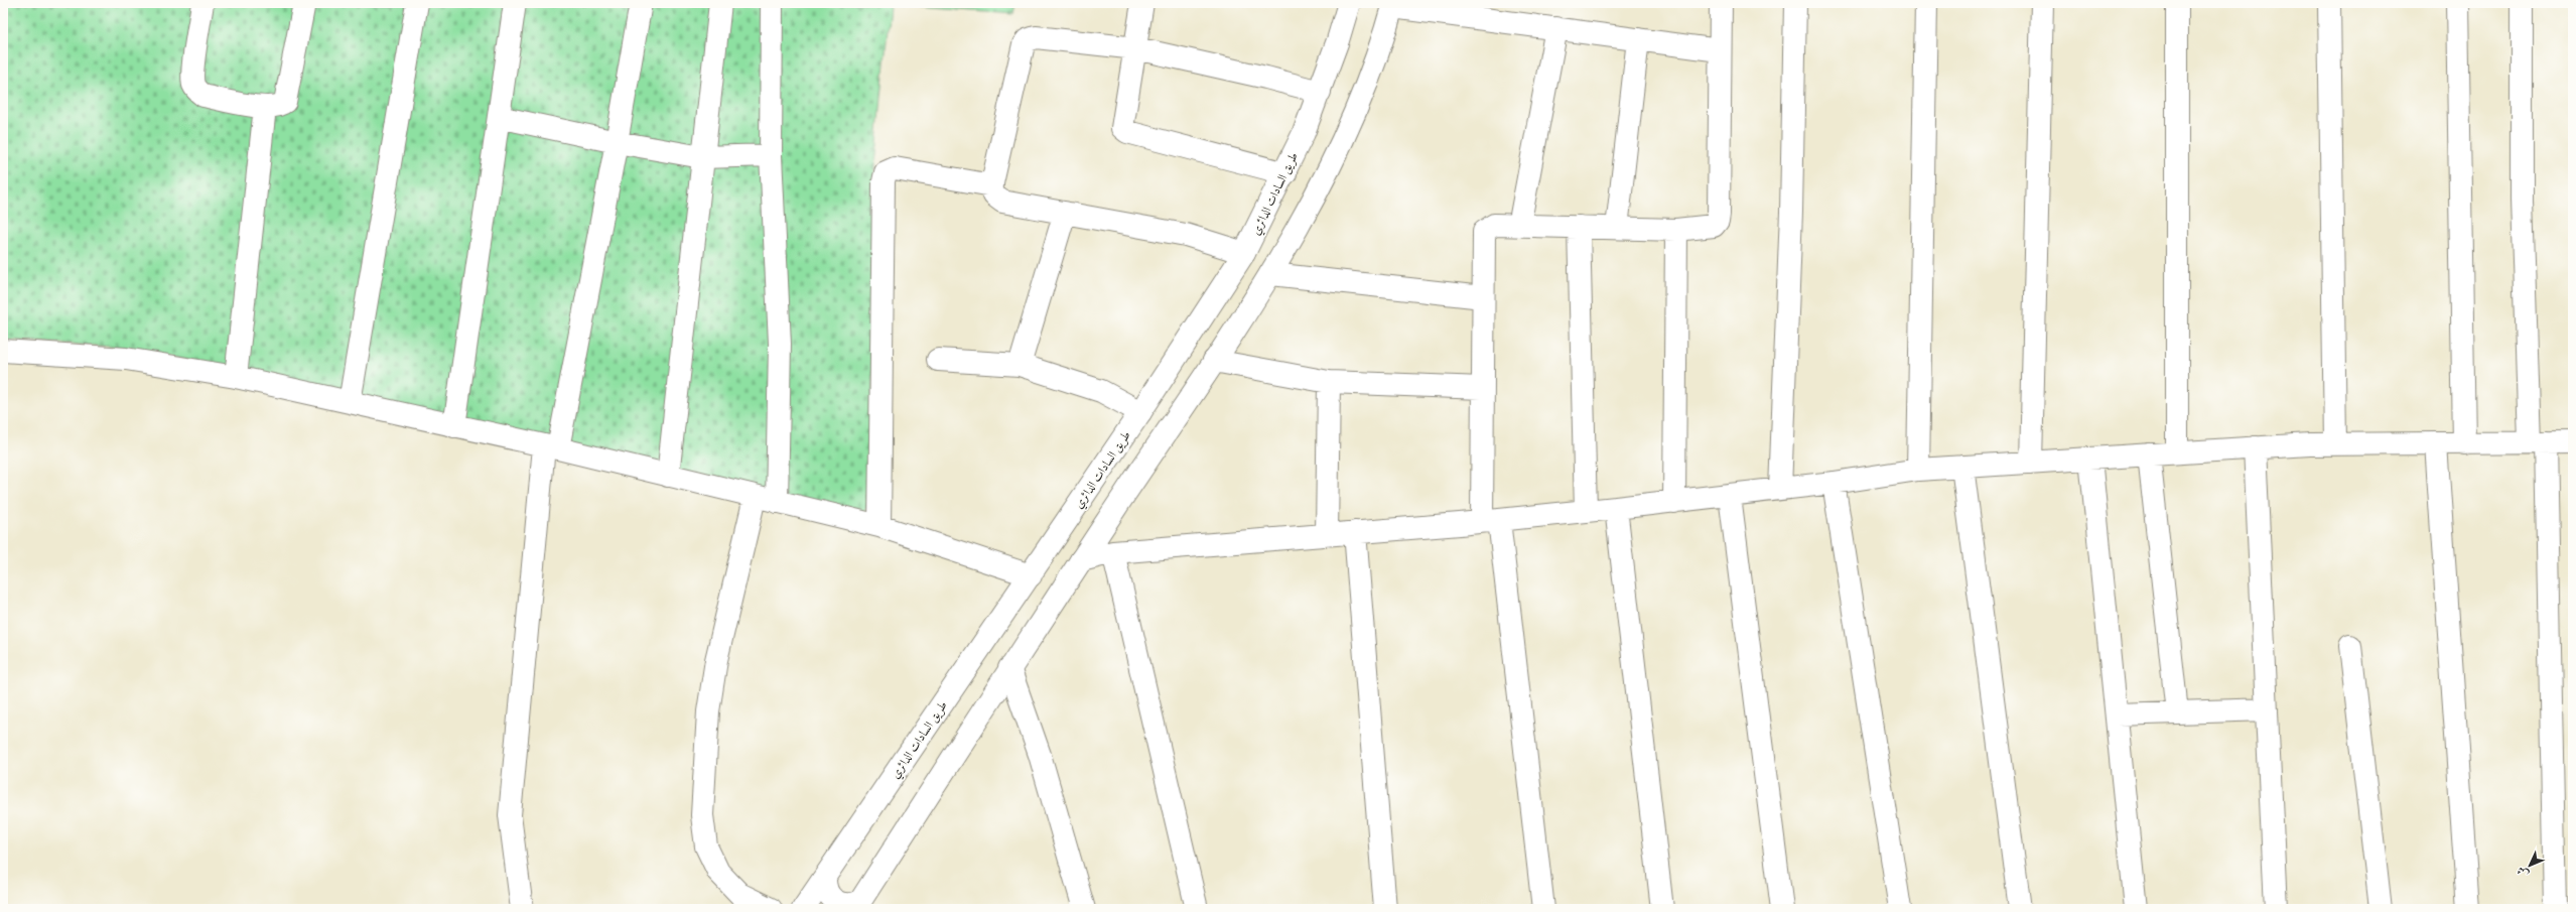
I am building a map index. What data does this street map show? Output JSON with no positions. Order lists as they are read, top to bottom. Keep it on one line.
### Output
{"streets":{"main road":["طريق السادات الدائري"]},"north":"bottom left"}
